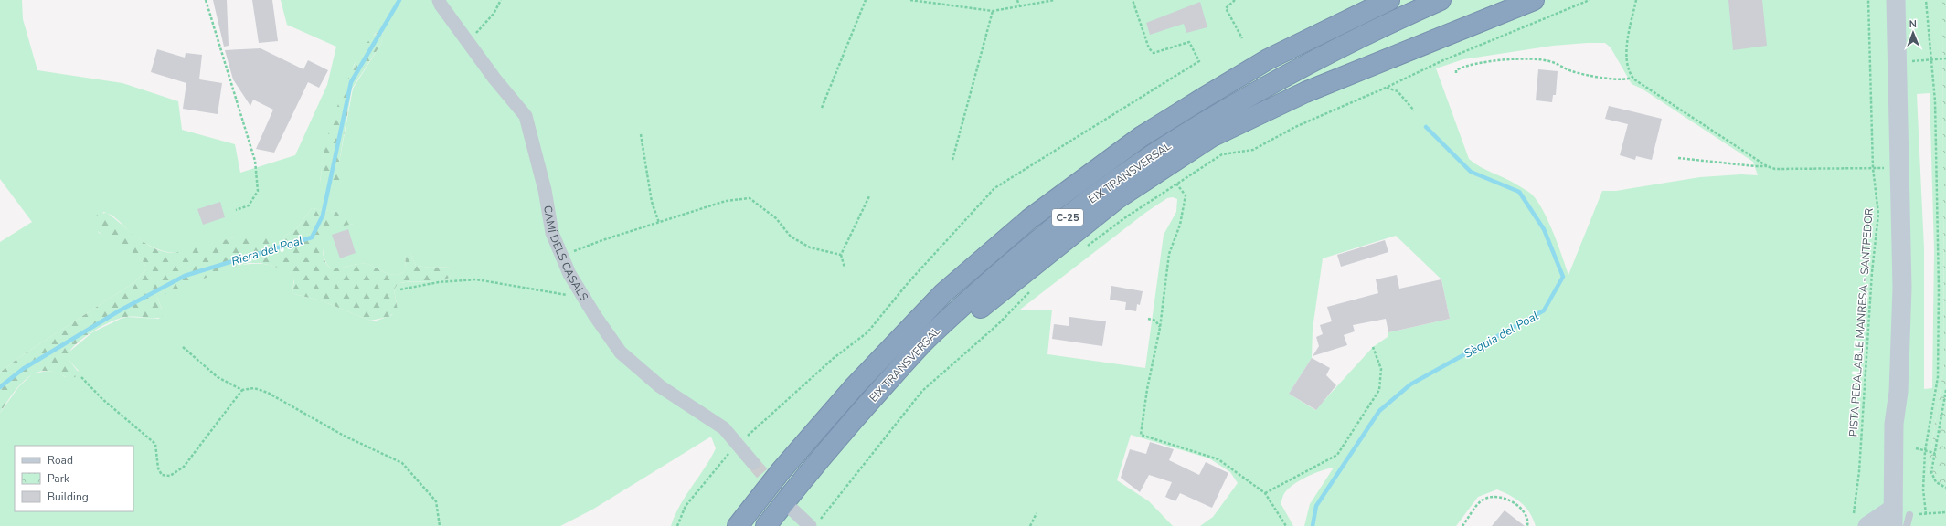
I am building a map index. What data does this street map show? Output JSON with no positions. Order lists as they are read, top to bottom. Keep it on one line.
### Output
{"streets":{"highway":["EIX TRANSVERSAL","C-25"],"street":["CAMÍ DELS CASALS"],"path":["PISTA PEDALABLE MANRESA - SANTPEDOR"]},"water":["Riera del Poal","Sèquia del Poal"],"legend":["Road","Park","Building"],"north":"top"}
